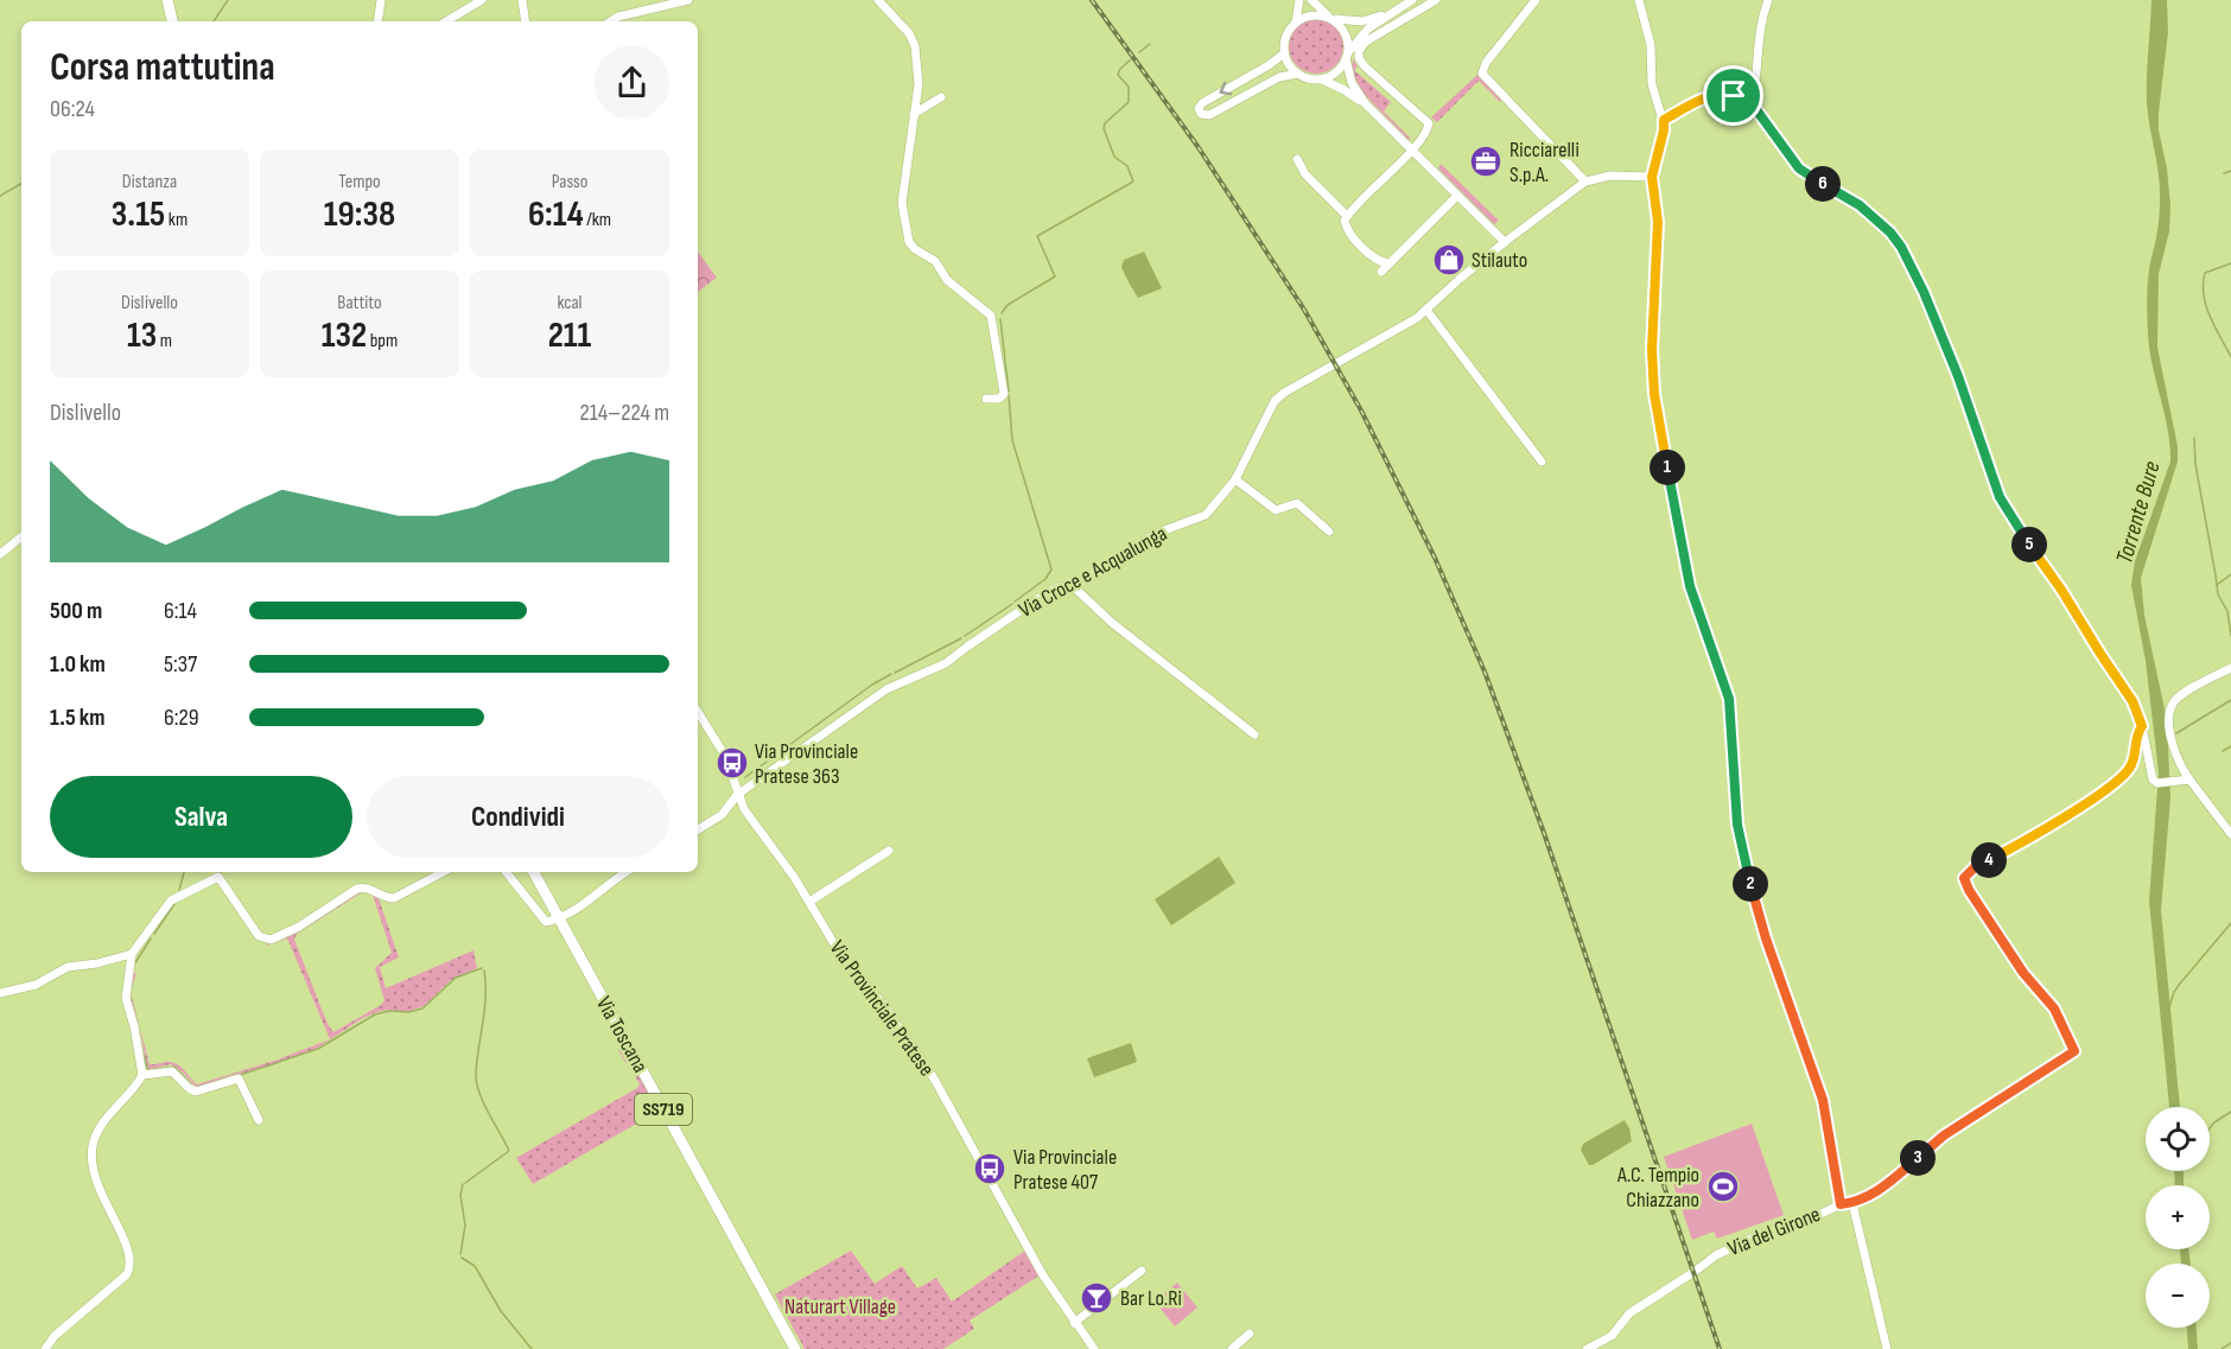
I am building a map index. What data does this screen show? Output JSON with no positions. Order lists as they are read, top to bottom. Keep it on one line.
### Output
{"streets":{"main road":["Via Toscana","SS719"],"street":["Via Croce e Acqualunga","Via Provinciale Pratese","Via del Girone"]},"crossings":[["Via Croce e Acqualunga","Via Provinciale Pratese"]],"water":["Torrente Bure"],"parks":["Naturart Village"],"places":{"office":["Ricciarelli S.p.A."],"shop":["Stilauto"],"bus stop":["Via Provinciale Pratese 363","Via Provinciale Pratese 407"],"sports":["A.C. Tempio Chiazzano"],"bar":["Bar Lo.Ri"]},"page":{"heading":["Corsa mattutina","06:24"],"stats":[["Distanza","3.15 km"],["Tempo","19:38"],["Passo","6:14 /km"],["Dislivello","13 m"],["Battito","132 bpm"],["kcal","211"]],"pins":["6","1","5","4","2","3"],"chart":["Dislivello","214–224 m"],"list":[{"name":"500 m","note":"6:14"},{"name":"1.0 km","note":"5:37"},{"name":"1.5 km","note":"6:29"}],"buttons":["Salva","Condividi"],"map_buttons":["+","−"]}}
